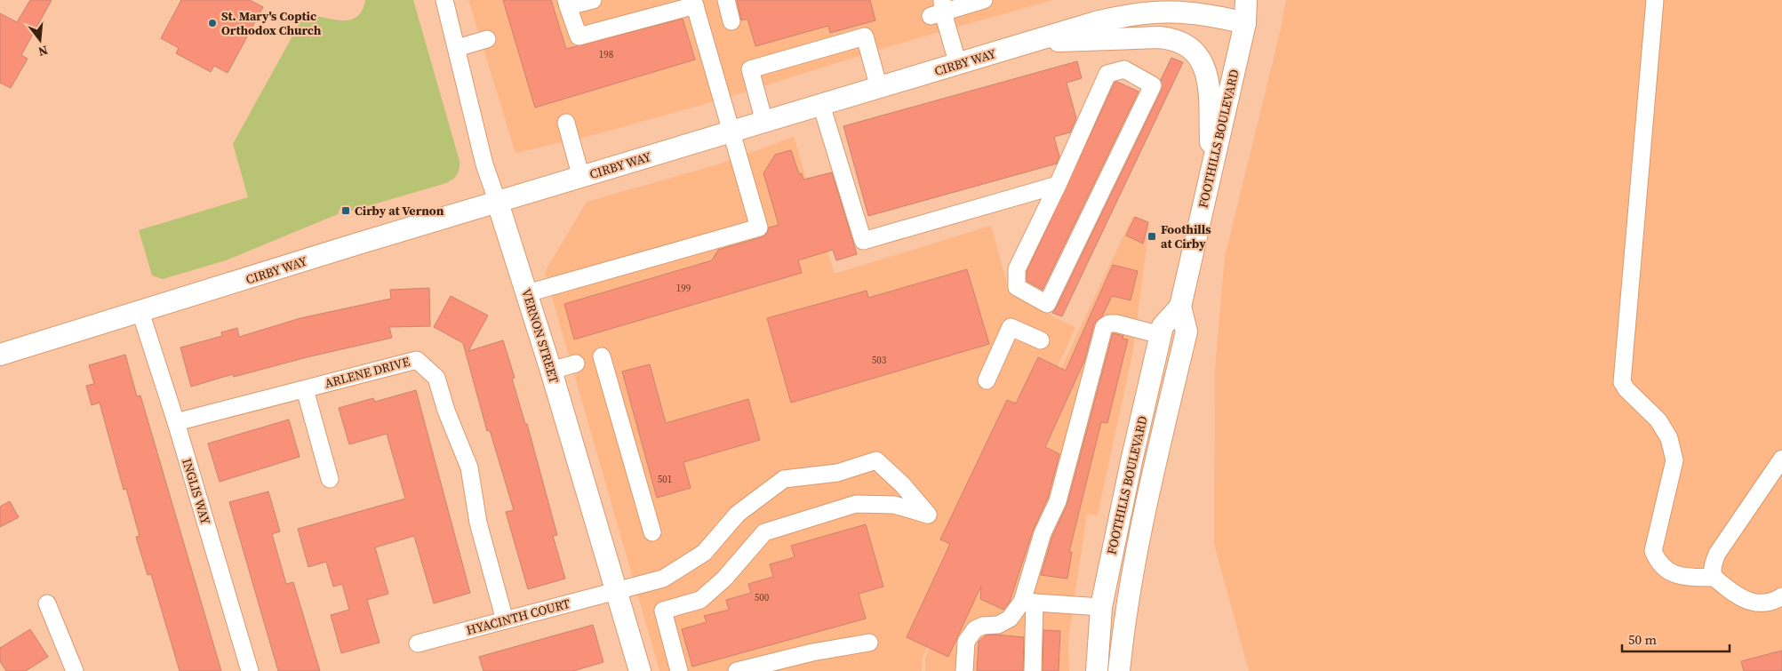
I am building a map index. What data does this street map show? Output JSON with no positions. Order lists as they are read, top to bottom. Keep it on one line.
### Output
{"streets":{"main road":["CIRBY WAY","FOOTHILLS BOULEVARD","VERNON STREET"],"street":["ARLENE DRIVE","INGLIS WAY","HYACINTH COURT"]},"crossings":[["CIRBY WAY","FOOTHILLS BOULEVARD"],["CIRBY WAY","VERNON STREET"],["CIRBY WAY","INGLIS WAY"],["VERNON STREET","HYACINTH COURT"],["ARLENE DRIVE","INGLIS WAY"],["ARLENE DRIVE","HYACINTH COURT"]],"places":{"other":["St. Mary's Coptic Orthodox Church"],"transit":["Cirby at Vernon","Foothills at Cirby"]},"house_numbers":["198","199","503","501","500"],"scale_bar":"50 m","north":"bottom"}
